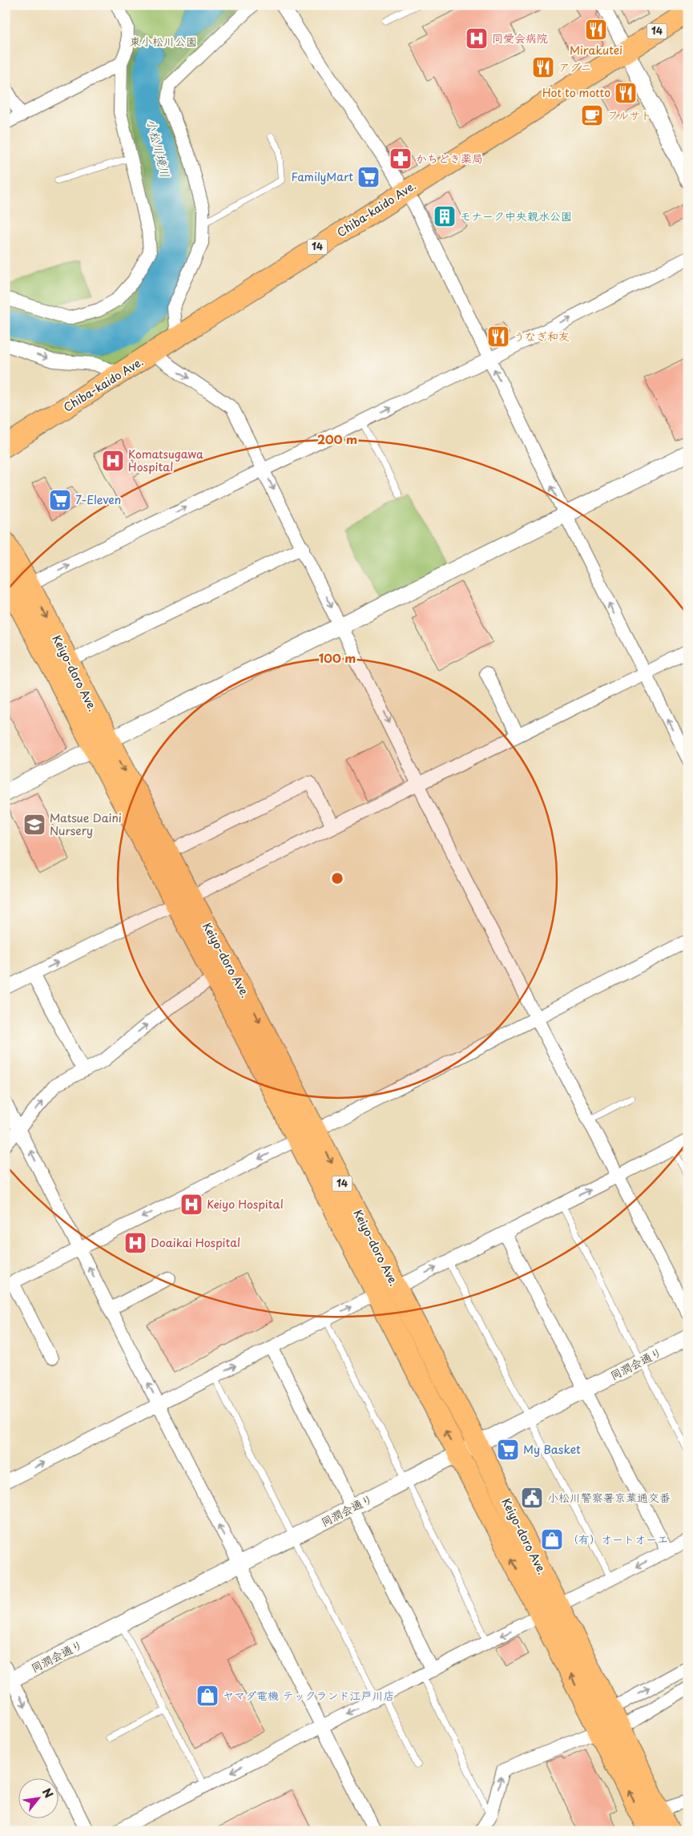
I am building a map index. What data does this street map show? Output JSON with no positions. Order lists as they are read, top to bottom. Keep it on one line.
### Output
{"streets":{"highway":["14","Chiba-kaido Ave.","Keiyo-doro Ave."],"street":["同潤会通り"]},"crossings":[["Keiyo-doro Ave.","同潤会通り"]],"water":["小松川境川"],"parks":["東小松川公園"],"places":{"restaurant":["Mirakutei","アグニ","Hot to motto","うなぎ和友"],"hospital":["同愛会病院","Komatsugawa Hospital","Keiyo Hospital","Doaikai Hospital"],"cafe":["フルサト"],"pharmacy":["かちどき薬局"],"supermarket":["FamilyMart","7-Eleven","My Basket"],"building":["モナーク中央親水公園"],"school or university":["Matsue Daini Nursery"],"public building":["小松川警察署京葉通交番"],"shop":["（有）オートオーエ","ヤマダ電機 テックランド江戸川店"]},"north":"top right","rings":["200 m","100 m"]}
